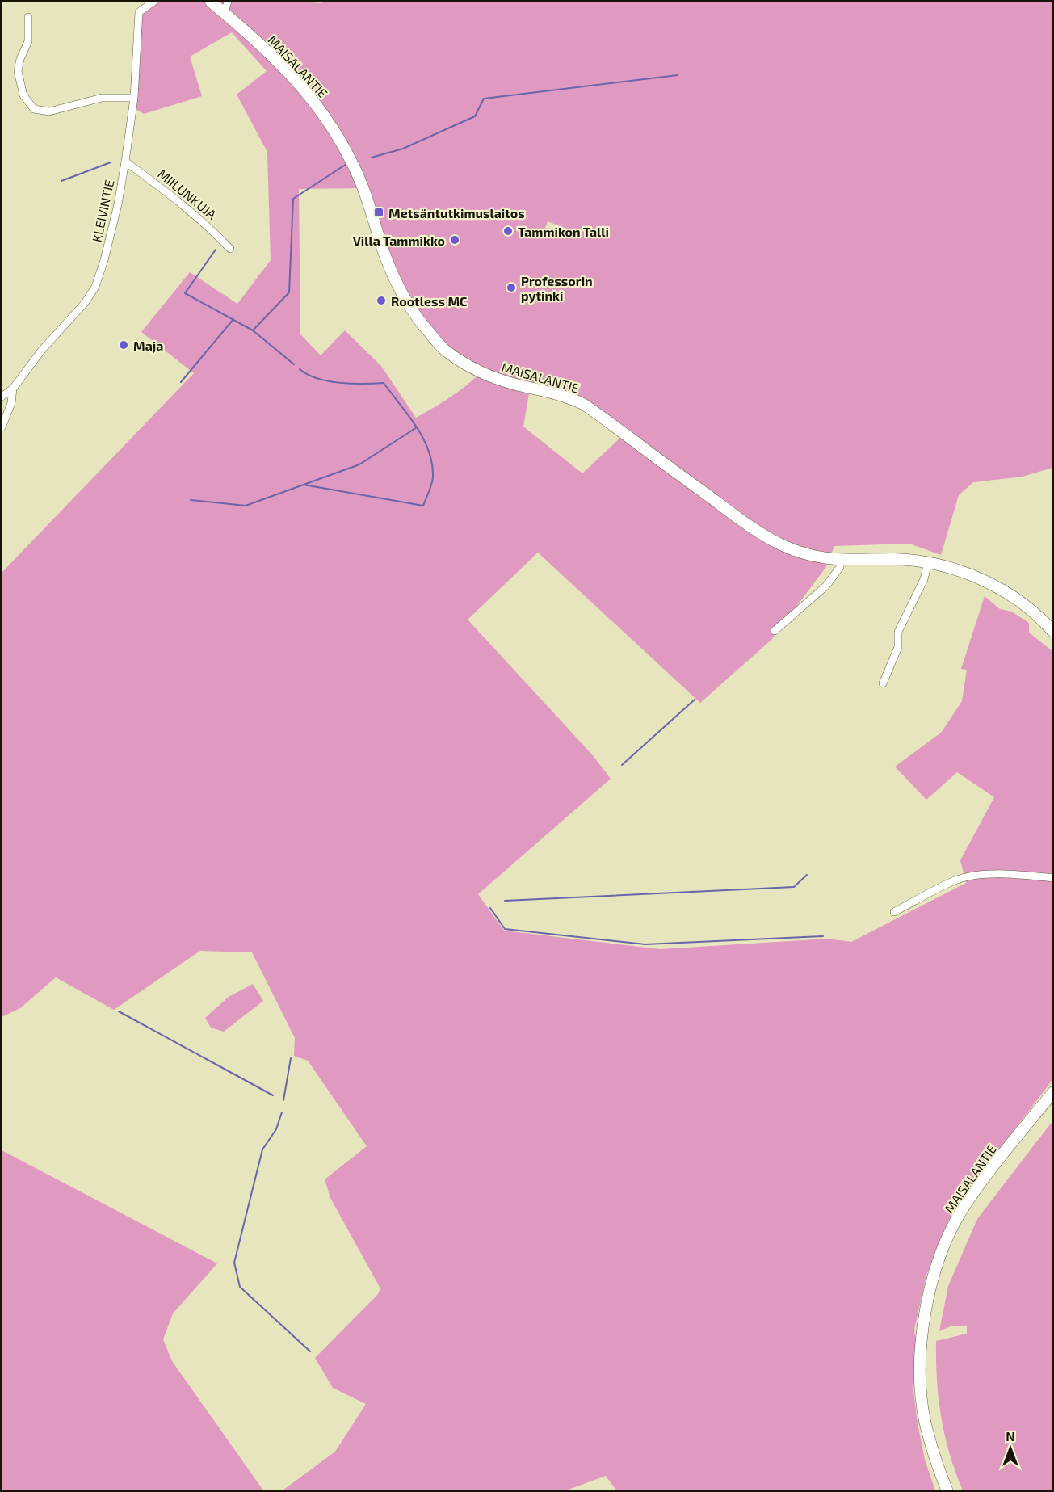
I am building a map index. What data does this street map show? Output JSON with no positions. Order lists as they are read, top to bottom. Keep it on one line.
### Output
{"streets":{"main road":["MAISALANTIE"],"street":["MIILUNKUJA","KLEIVINTIE"]},"crossings":[["MIILUNKUJA","KLEIVINTIE"]],"places":{"transit":["Metsäntutkimuslaitos"],"other":["Tammikon Talli","Villa Tammikko","Professorin pytinki","Rootless MC","Maja"]},"north":"top"}
